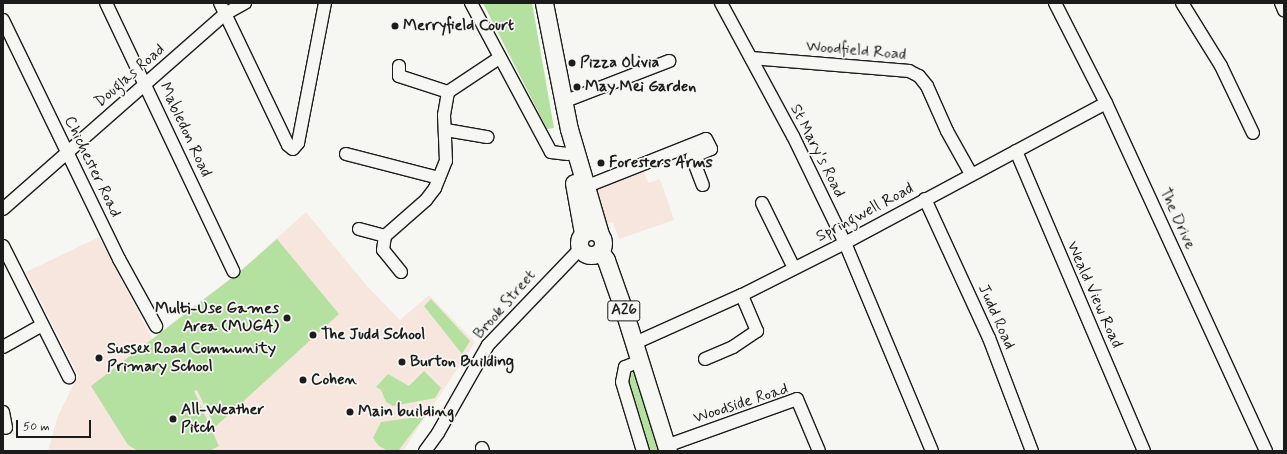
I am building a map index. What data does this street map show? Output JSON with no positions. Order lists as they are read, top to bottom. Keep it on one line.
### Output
{"streets":{"highway":["A26"],"street":["Woodfield Road","Douglas Road","Mabledon Road","St Mary's Road","Chichester Road","Springwell Road","The Drive","Weald View Road","Brook Street","Judd Road","Woodside Road"]},"crossings":[["Woodfield Road","St Mary's Road"],["Woodfield Road","Springwell Road"],["Douglas Road","Mabledon Road"],["Douglas Road","Chichester Road"],["St Mary's Road","Springwell Road"],["Springwell Road","The Drive"],["Springwell Road","Weald View Road"],["Springwell Road","A26"],["Springwell Road","Judd Road"],["Brook Street","A26"],["A26","Woodside Road"]],"places":["Merryfield Court","Pizza Olivia","May Mei Garden","Foresters Arms","Multi-Use Games Area (MUGA)","The Judd School","Sussex Road Community Primary School","Burton Building","Cohen","Main building","All-Weather Pitch"],"scale_bar":"50 m"}
